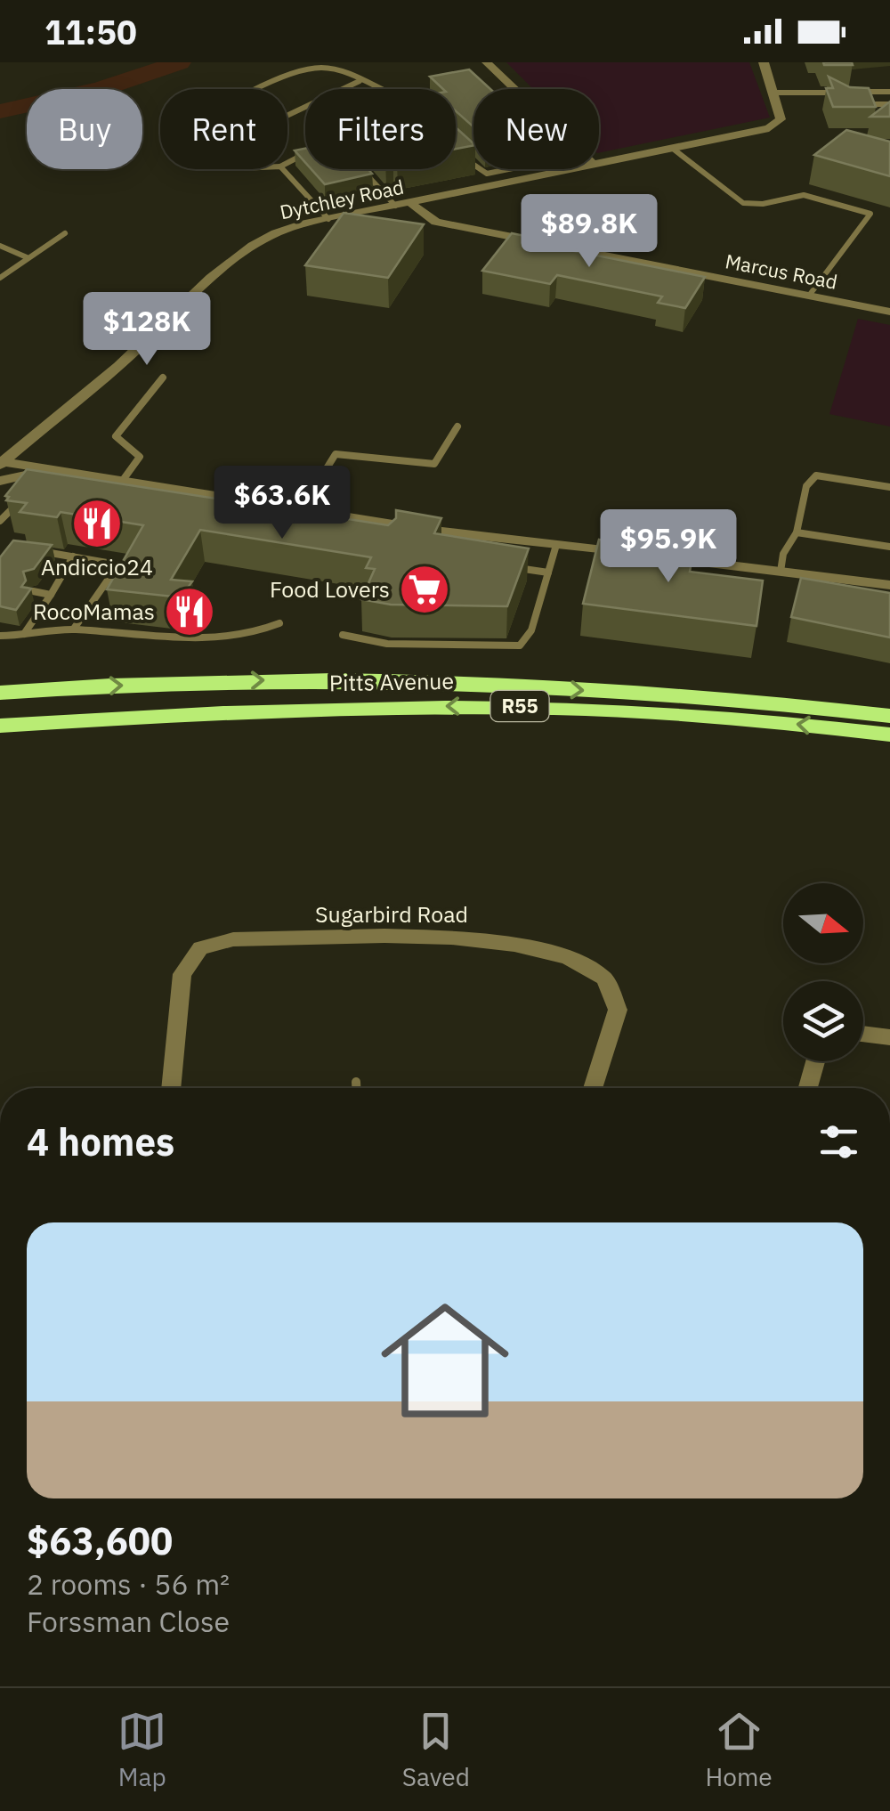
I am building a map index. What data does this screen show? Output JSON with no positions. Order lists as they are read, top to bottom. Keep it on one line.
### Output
{"streets":{"main road":["Pitts Avenue","R55"],"street":["Dytchley Road","Marcus Road","Sugarbird Road"]},"crossings":[["Dytchley Road","Marcus Road"]],"places":{"restaurant":["Andiccio24","RocoMamas"],"supermarket":["Food Lovers"]},"north":"right","page":{"status":"11:50","chip":["Buy","Rent","Filters","New"],"price":["$89.8K","$128K","$63.6K","$95.9K"],"heading":"4 homes","list":[{"name":"$63,600","note":"2 rooms · 56 m² · Forssman Close"}],"tabs":["Map","Saved","Home"]}}
